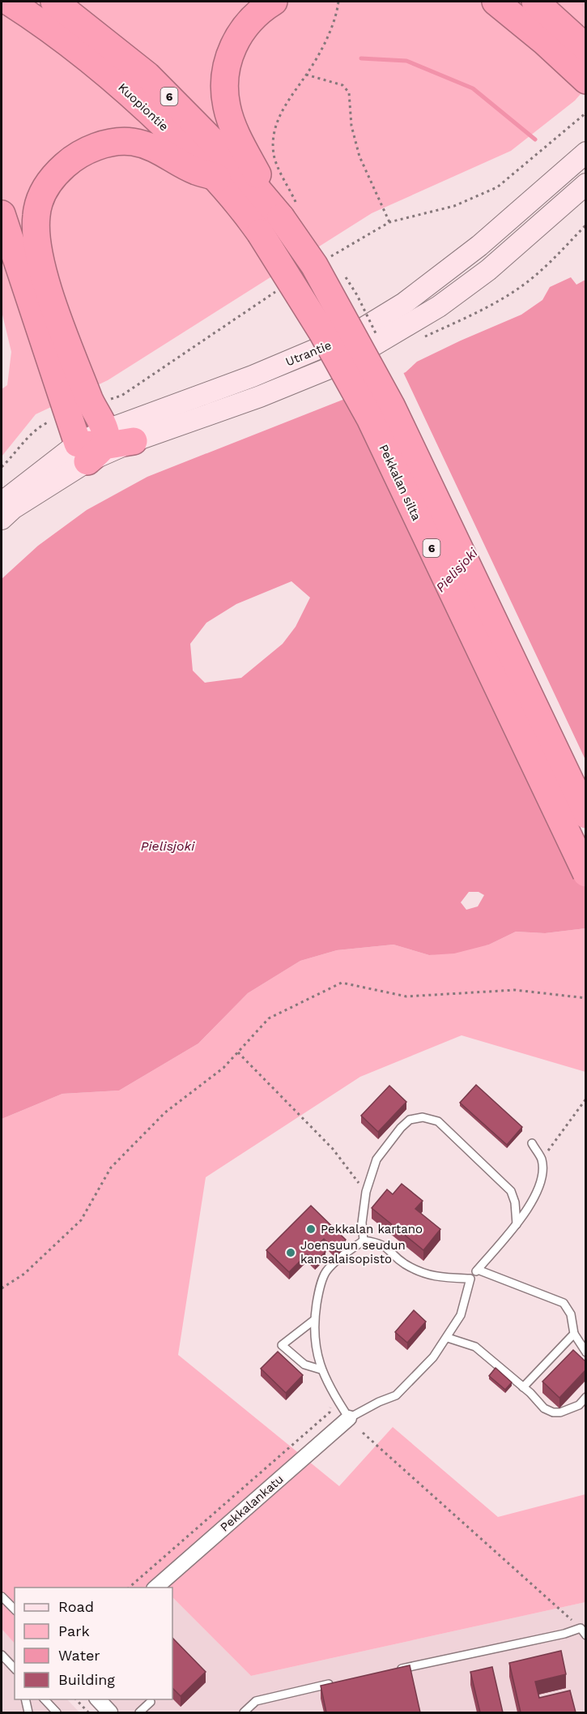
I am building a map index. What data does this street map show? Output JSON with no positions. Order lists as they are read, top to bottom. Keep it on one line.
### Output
{"streets":{"highway":["6","Kuopiontie","Pekkalan silta"],"main road":["Utrantie"],"street":["Pekkalankatu"]},"crossings":[["Kuopiontie","Pekkalan silta"]],"water":["Pielisjoki"],"places":["Pekkalan kartano","Joensuun seudun kansalaisopisto"],"legend":["Road","Park","Water","Building"]}
